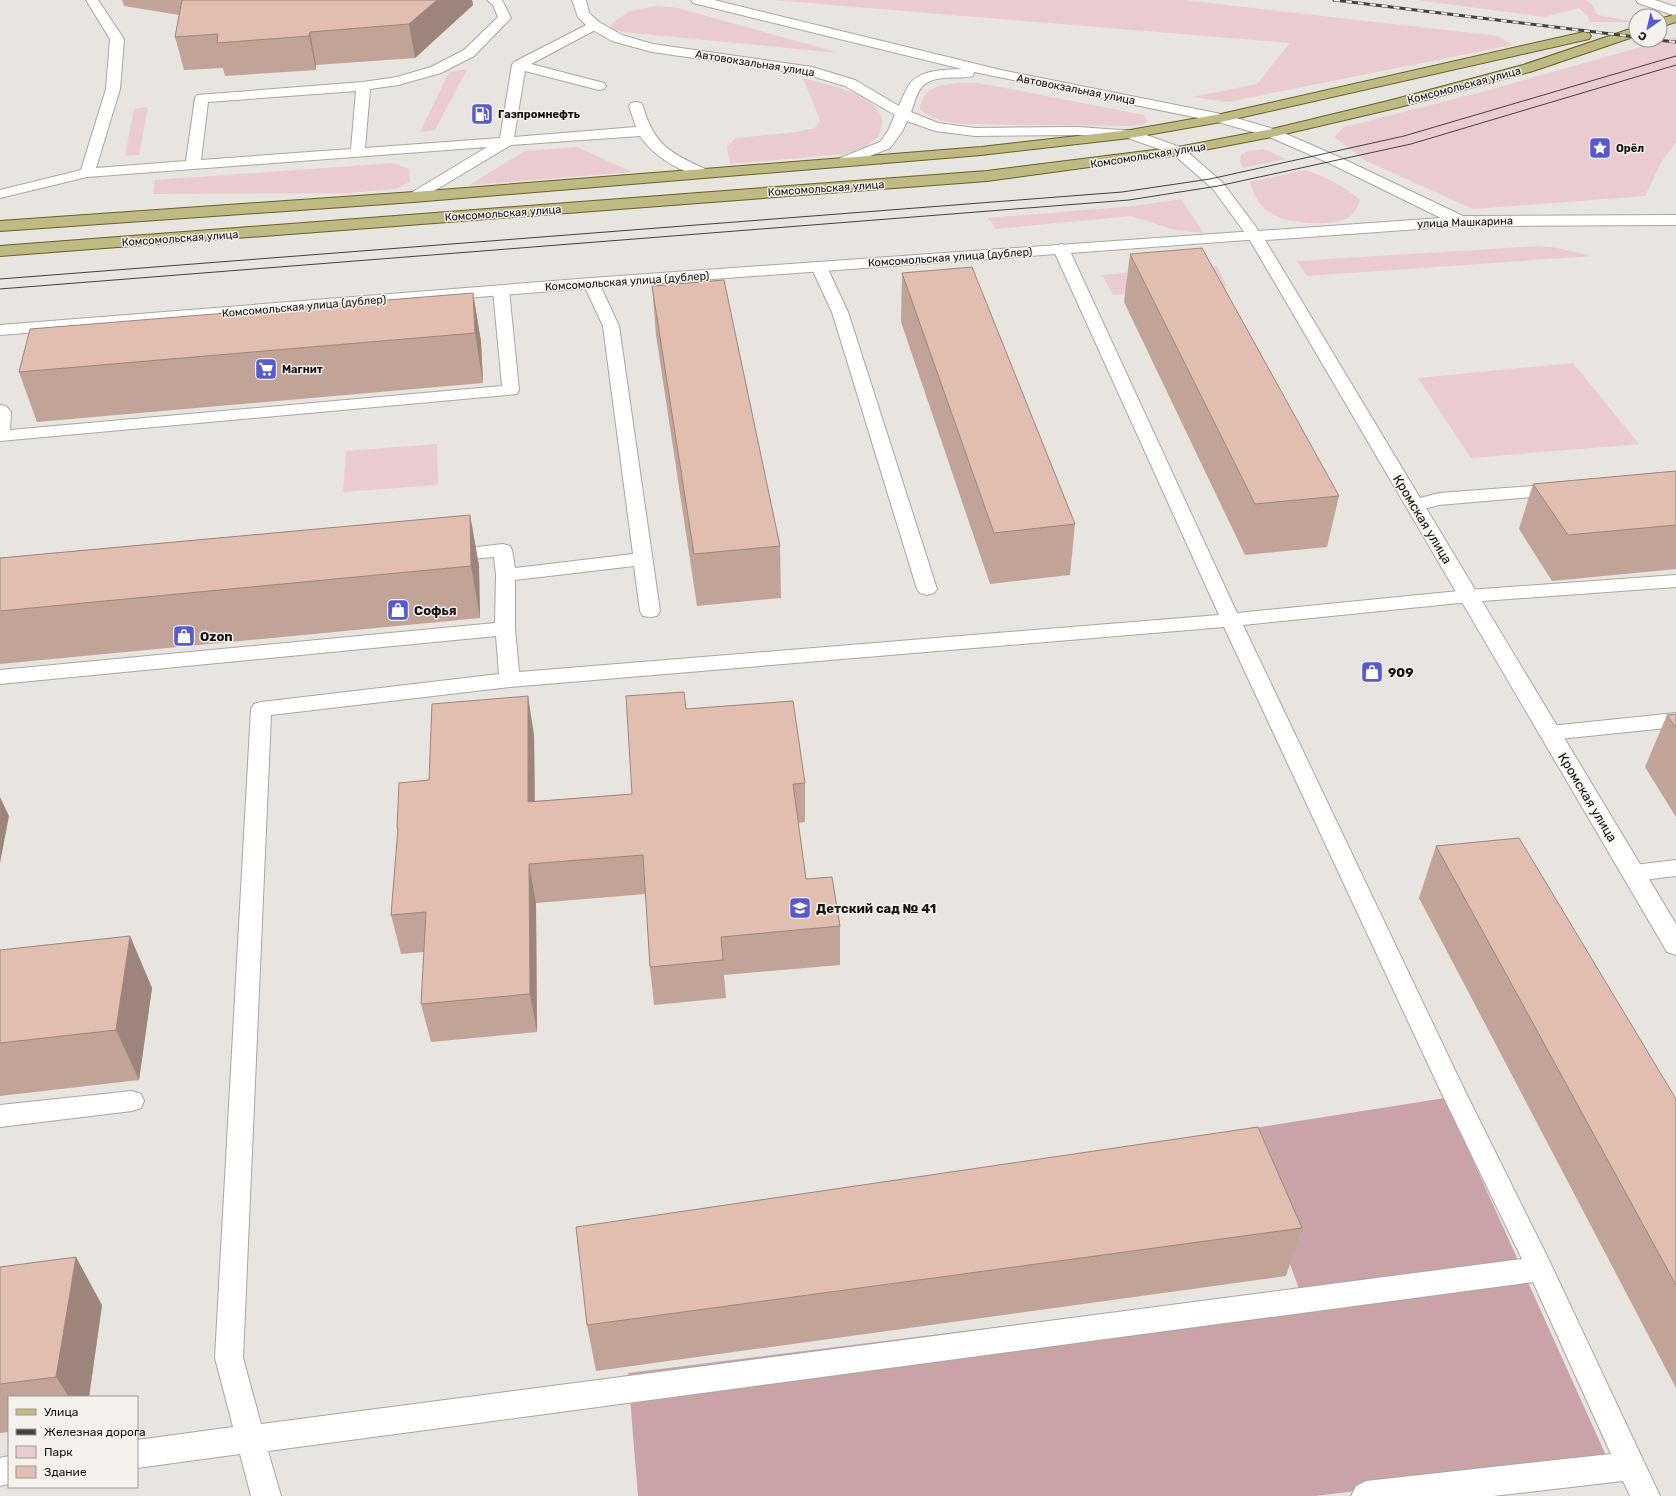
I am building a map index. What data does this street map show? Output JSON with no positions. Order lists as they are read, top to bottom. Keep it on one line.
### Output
{"streets":{"main road":["Комсомольская улица"],"street":["Автовокзальная улица","улица Машкарина","Комсомольская улица (дублер)","Кромская улица"]},"crossings":[["Автовокзальная улица","Комсомольская улица"],["Автовокзальная улица","улица Машкарина"],["Автовокзальная улица","Кромская улица"],["Комсомольская улица","Кромская улица"],["улица Машкарина","Комсомольская улица (дублер)"],["улица Машкарина","Кромская улица"],["Комсомольская улица (дублер)","Кромская улица"]],"places":{"fuel station":["Газпромнефть"],"place":["Орёл"],"supermarket":["Магнит"],"shop":["Софья","Ozon","909"],"school or university":["Детский сад № 41"]},"legend":["Улица","Железная дорога","Парк","Здание"],"north":"bottom left"}
